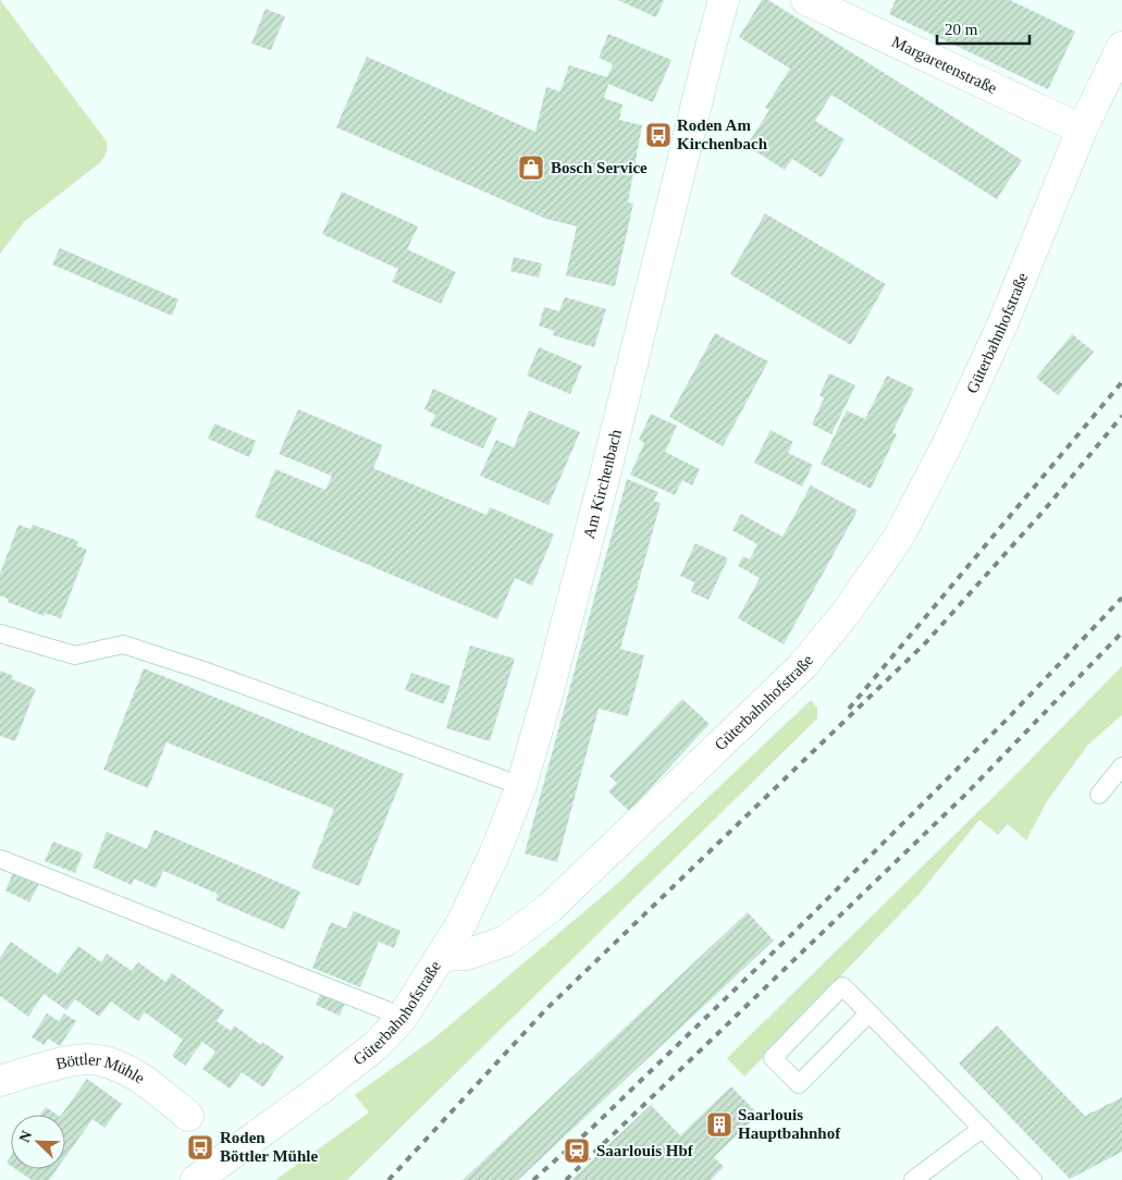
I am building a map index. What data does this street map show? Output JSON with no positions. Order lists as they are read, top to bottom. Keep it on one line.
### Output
{"streets":{"street":["Margaretenstraße","Güterbahnhofstraße","Am Kirchenbach","Böttler Mühle"]},"crossings":[["Margaretenstraße","Güterbahnhofstraße"],["Güterbahnhofstraße","Am Kirchenbach"]],"places":{"bus stop":["Roden Am Kirchenbach","Roden Böttler Mühle"],"shop":["Bosch Service"],"building":["Saarlouis Hauptbahnhof"],"station":["Saarlouis Hbf"]},"scale_bar":"20 m","north":"top left"}
